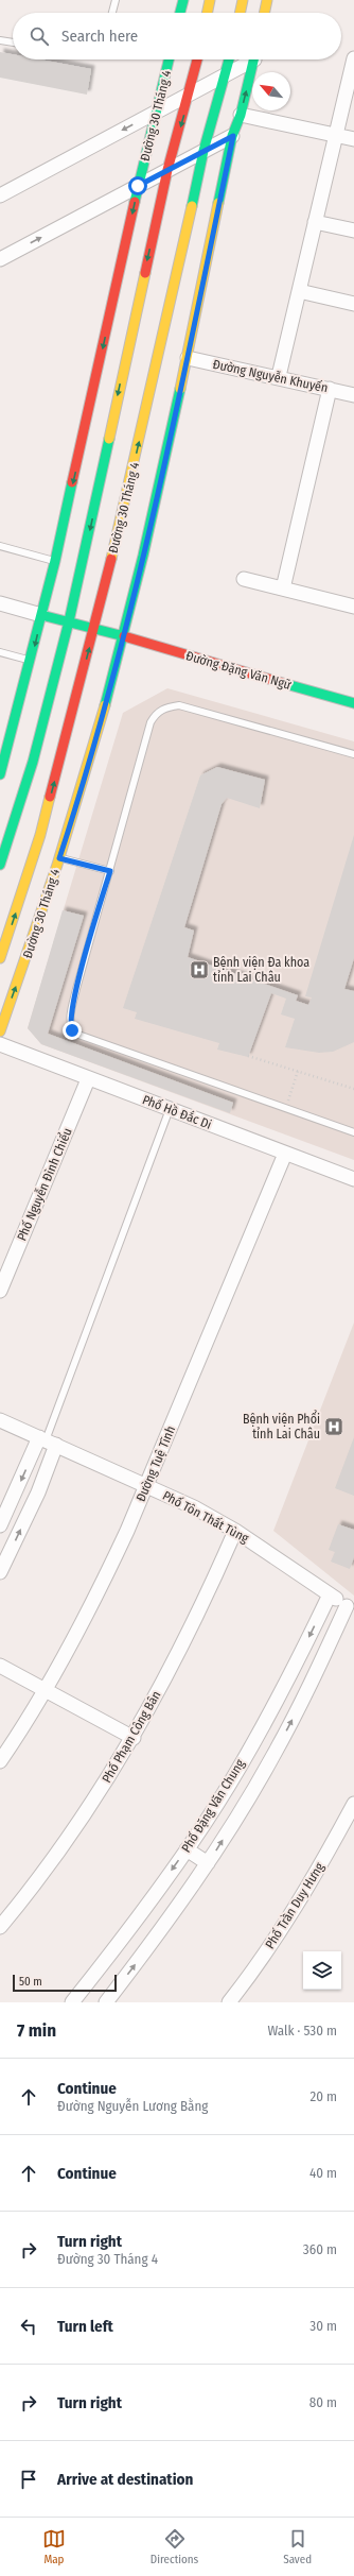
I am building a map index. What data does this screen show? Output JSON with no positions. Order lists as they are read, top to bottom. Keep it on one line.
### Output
{"streets":{"main road":["Đường 30 Tháng 4","Đường Đặng Văn Ngữ"],"street":["Đường Nguyễn Khuyến","Phố Hồ Đắc Di","Phố Nguyễn Đình Chiểu","Đường Tuệ Tĩnh","Phố Tôn Thất Tùng","Phố Phạm Công Bân","Phố Đặng Văn Chung","Phố Trần Duy Hưng"]},"crossings":[["Đường 30 Tháng 4","Đường Nguyễn Khuyến"],["Đường 30 Tháng 4","Đường Đặng Văn Ngữ"],["Phố Hồ Đắc Di","Phố Nguyễn Đình Chiểu"],["Phố Hồ Đắc Di","Đường Tuệ Tĩnh"],["Đường Tuệ Tĩnh","Phố Tôn Thất Tùng"],["Phố Tôn Thất Tùng","Phố Phạm Công Bân"],["Phố Tôn Thất Tùng","Phố Đặng Văn Chung"]],"places":{"hospital":["Bệnh viện Đa khoa tỉnh Lai Châu","Bệnh viện Phổi tỉnh Lai Châu"]},"scale_bar":"50 m","north":"top left","page":{"search":"Search here","scale":"50 m","heading":["7 min","Walk · 530 m"],"list":[["Continue","Đường Nguyễn Lương Bằng","20 m"],["Continue","40 m"],["Turn right","Đường 30 Tháng 4","360 m"],["Turn left","30 m"],["Turn right","80 m"],"Arrive at destination"],"nav":["Map","Directions","Saved"]}}
